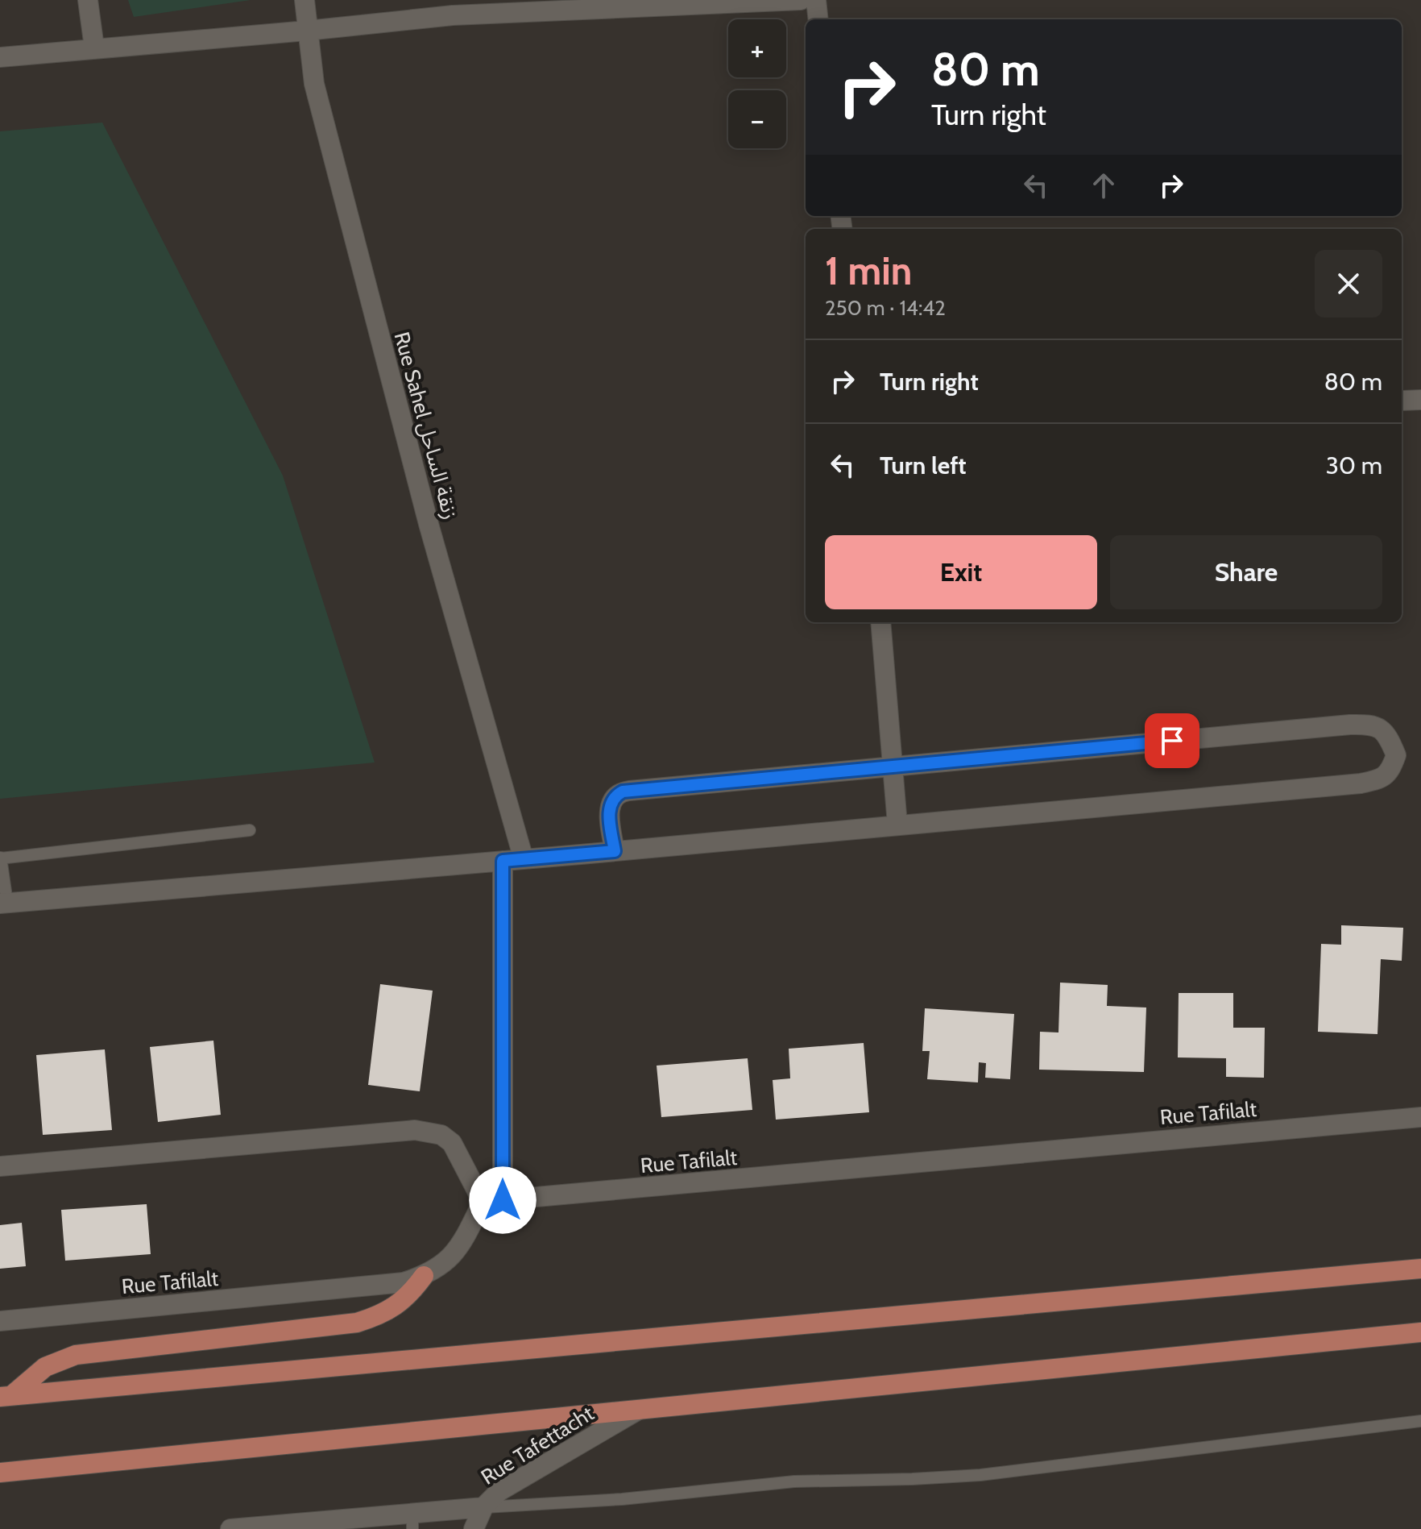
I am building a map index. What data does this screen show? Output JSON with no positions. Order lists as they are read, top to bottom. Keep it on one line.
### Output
{"streets":{"street":["Rue Sahel زنقة الساحل","Rue Tafilalt","Rue Tafettacht"]},"page":{"map_buttons":["+","−"],"turn":["80 m","Turn right"],"heading":["1 min","250 m · 14:42"],"list":[{"name":"Turn right","value":"80 m"},{"name":"Turn left","value":"30 m"}],"buttons":["Exit","Share"]}}
